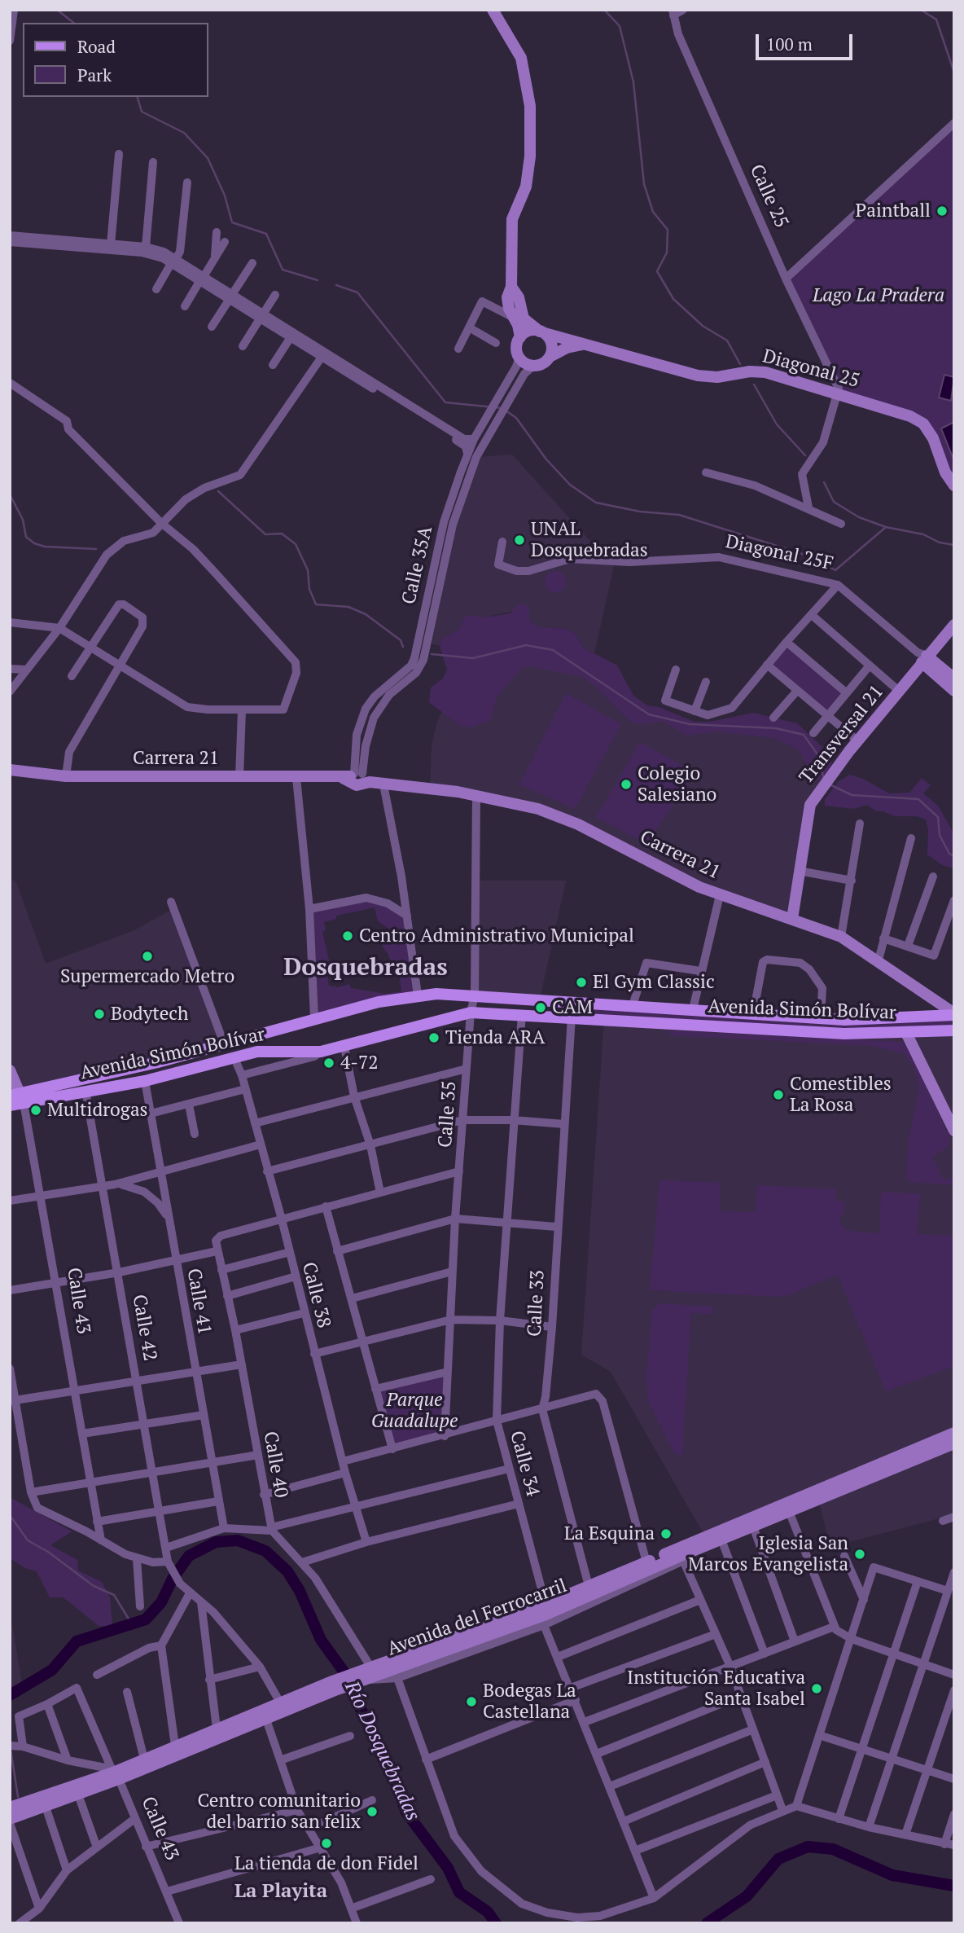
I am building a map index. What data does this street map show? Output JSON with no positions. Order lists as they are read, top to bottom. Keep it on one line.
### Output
{"streets":{"main road":["Avenida Simón Bolívar"],"street":["Calle 25","Diagonal 25","Diagonal 25F","Calle 35A","Transversal 21","Carrera 21","Calle 35","Calle 38","Calle 43","Calle 41","Calle 33","Calle 42","Calle 34","Calle 40","Avenida del Ferrocarril"]},"crossings":[["Calle 25","Diagonal 25"],["Diagonal 25","Calle 35A"],["Diagonal 25F","Transversal 21"],["Calle 35A","Carrera 21"],["Transversal 21","Carrera 21"],["Carrera 21","Avenida Simón Bolívar"],["Carrera 21","Calle 35"],["Avenida Simón Bolívar","Calle 35"],["Avenida Simón Bolívar","Calle 38"],["Avenida Simón Bolívar","Calle 43"],["Avenida Simón Bolívar","Calle 41"],["Avenida Simón Bolívar","Calle 33"],["Avenida Simón Bolívar","Calle 42"],["Avenida Simón Bolívar","Calle 34"],["Calle 38","Calle 40"],["Calle 43","Avenida del Ferrocarril"],["Calle 33","Avenida del Ferrocarril"],["Calle 34","Avenida del Ferrocarril"]],"districts":["Dosquebradas","La Playita"],"water":["Río Dosquebradas"],"parks":["Lago La Pradera","Parque Guadalupe"],"places":["Paintball","UNAL Dosquebradas","Colegio Salesiano","Centro Administrativo Municipal","Supermercado Metro","El Gym Classic","CAM","Bodytech","Tienda ARA","4-72","Comestibles La Rosa","Multidrogas","La Esquina","Iglesia San Marcos Evangelista","Institución Educativa Santa Isabel","Bodegas La Castellana","Centro comunitario del barrio san felix","La tienda de don Fidel"],"legend":["Road","Park"],"scale_bar":"100 m"}
